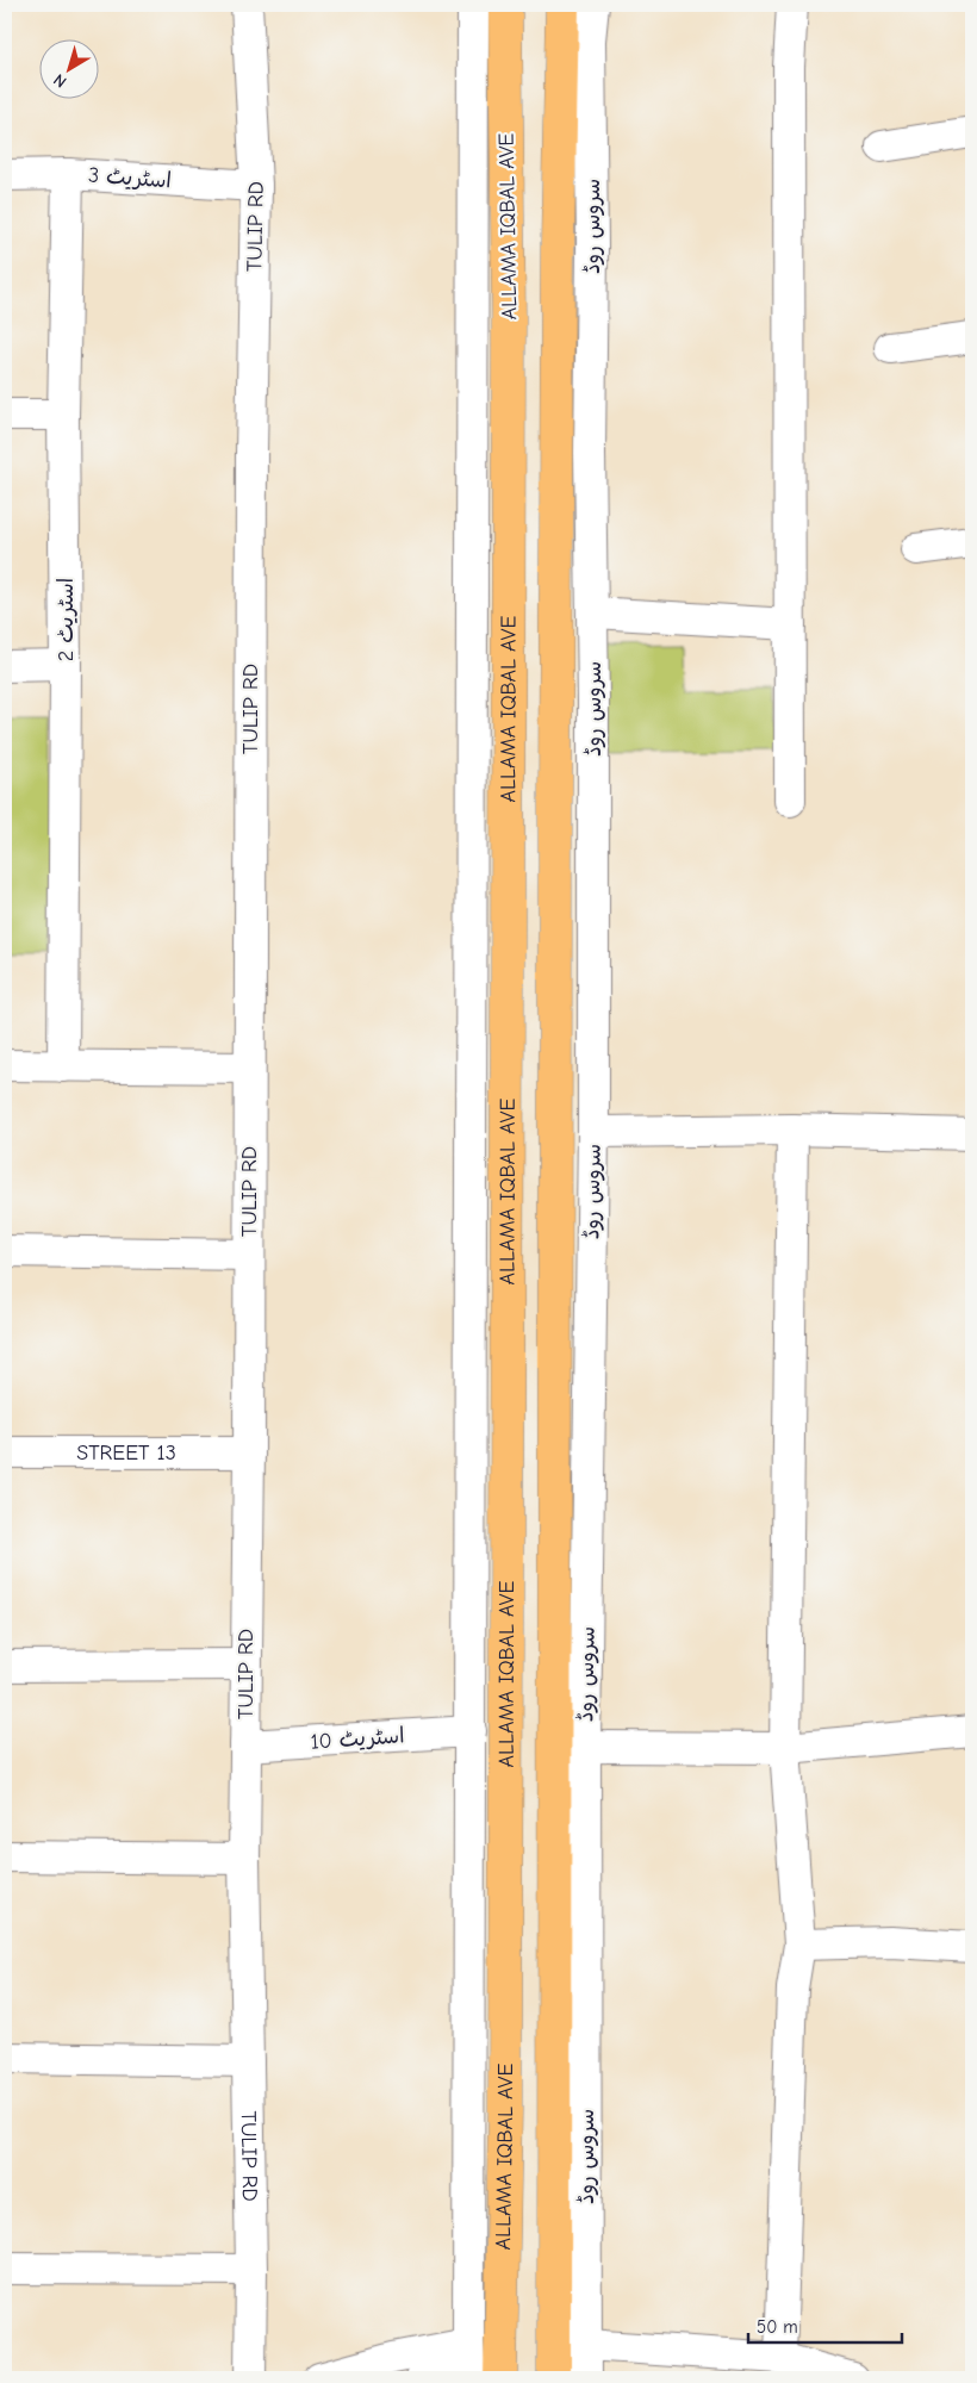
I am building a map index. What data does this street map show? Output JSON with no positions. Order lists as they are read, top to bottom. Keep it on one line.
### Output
{"streets":{"main road":["ALLAMA IQBAL AVE"],"street":["اسٹریٹ 3","TULIP RD","سروس روڈ","اسٹریٹ 2","STREET 13","اسٹریٹ 10"]},"crossings":[["اسٹریٹ 3","TULIP RD"],["اسٹریٹ 3","اسٹریٹ 2"],["TULIP RD","STREET 13"],["TULIP RD","اسٹریٹ 10"]],"scale_bar":"50 m","north":"bottom left"}
